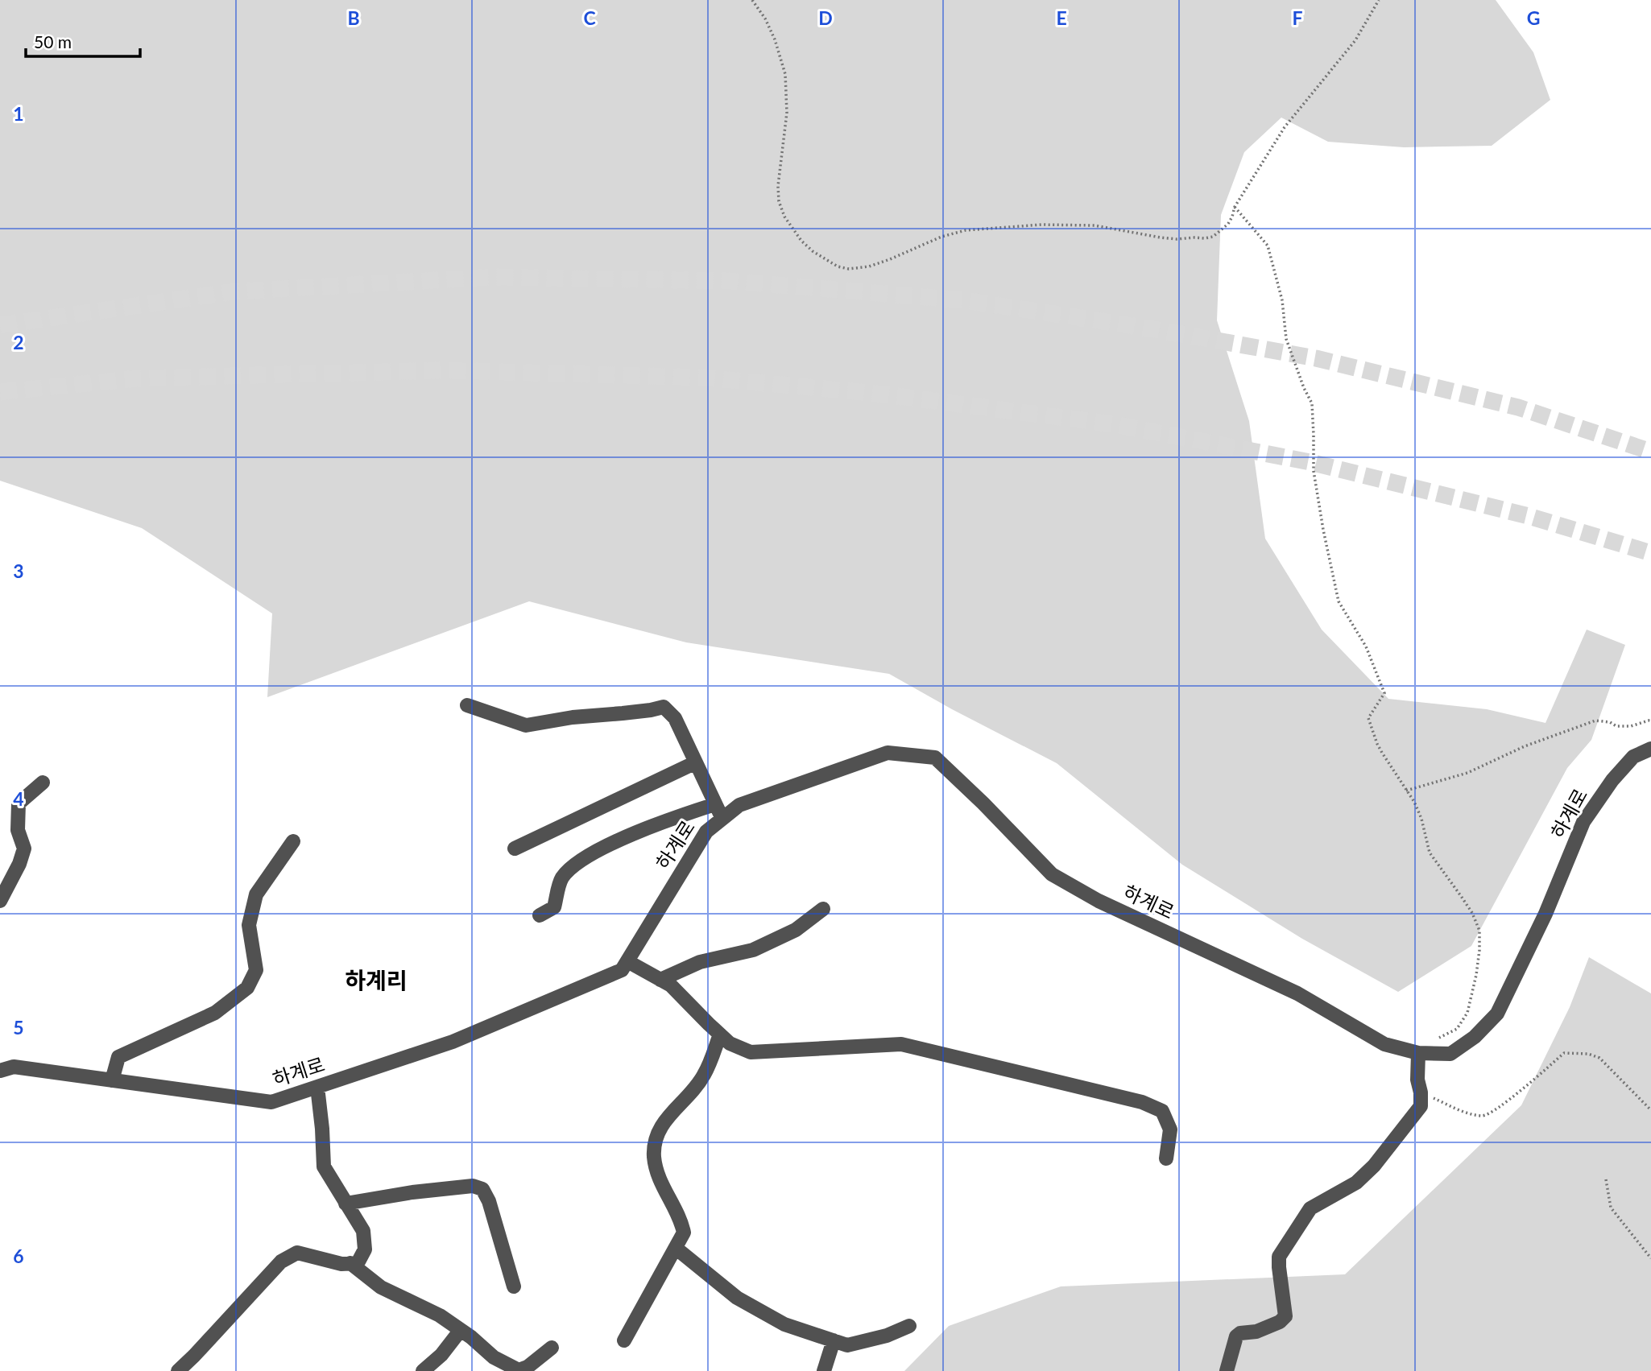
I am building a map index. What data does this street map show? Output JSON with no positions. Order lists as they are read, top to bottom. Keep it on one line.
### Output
{"streets":{"street":["하계로"]},"districts":["하계리"],"scale_bar":"50 m","grid":{"columns":["B","C","D","E","F","G"],"rows":["1","2","3","4","5","6"]}}
